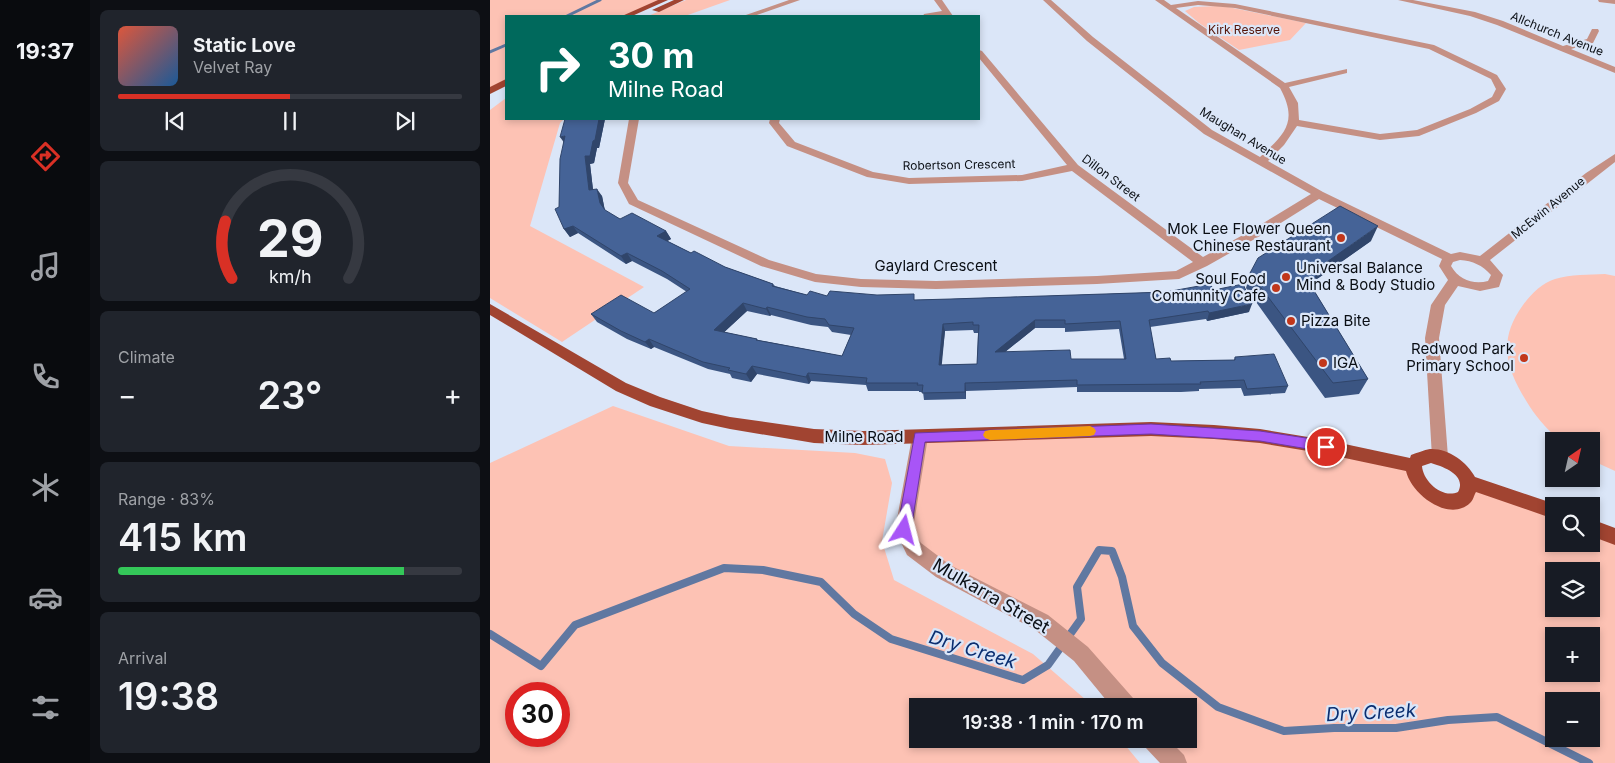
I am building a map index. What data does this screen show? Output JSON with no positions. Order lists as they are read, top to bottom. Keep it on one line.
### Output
{"streets":{"main road":["Milne Road"],"street":["Allchurch Avenue","Maughan Avenue","Robertson Crescent","Dillon Street","McEwin Avenue","Gaylard Crescent","Mulkarra Street"]},"crossings":[["Maughan Avenue","Gaylard Crescent"],["Robertson Crescent","Dillon Street"],["Dillon Street","Gaylard Crescent"],["Milne Road","Mulkarra Street"]],"water":["Dry Creek"],"parks":["Kirk Reserve"],"places":["Mok Lee Flower Queen Chinese Restaurant","Universal Balance Mind & Body Studio","Soul Food Comunnity Cafe","Pizza Bite","Redwood Park Primary School","IGA"],"north":"top right","page":{"tabs":"19:37","turn":["30 m","Milne Road"],"song":["Static Love","Velvet Ray"],"tile":["Climate",["Range · 83%","415 km"],["Arrival","19:38"]],"heat":["−","23°","+"],"map_buttons":["+","−"],"limit":"30","trip":"19:38 · 1 min · 170 m","gauge":["29","km/h"]}}
